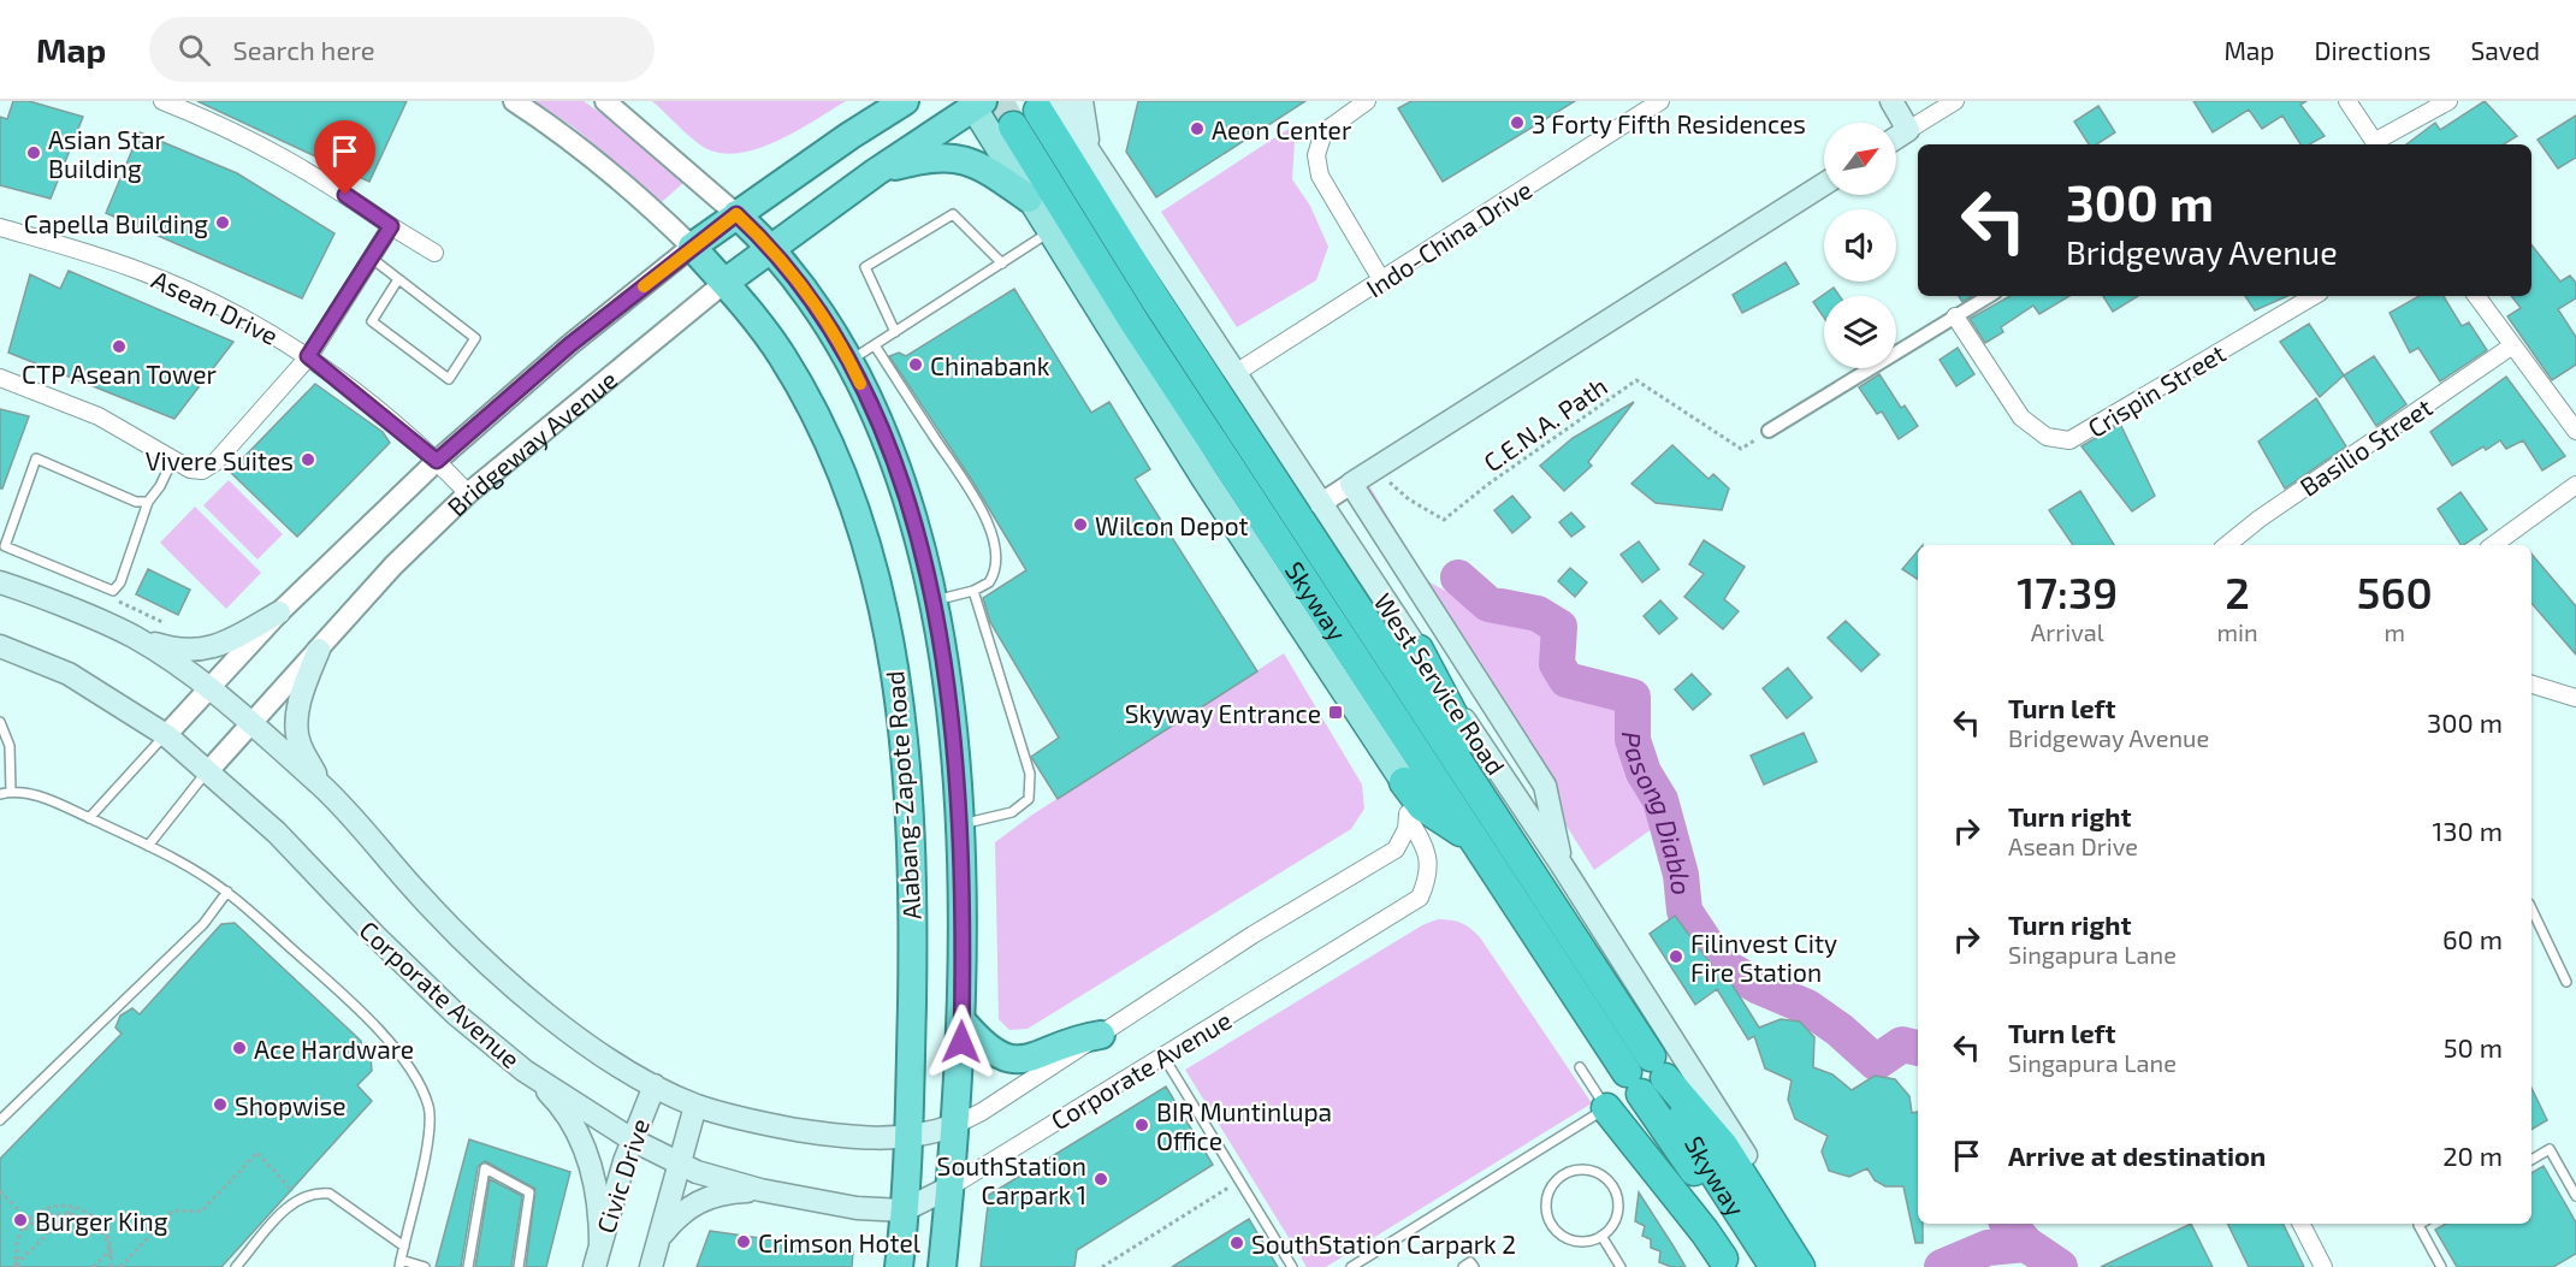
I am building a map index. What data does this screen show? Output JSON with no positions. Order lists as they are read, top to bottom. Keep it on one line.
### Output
{"streets":{"highway":["Bridgeway Avenue","Skyway","Alabang-Zapote Road"],"main road":["West Service Road","Corporate Avenue","Civic Drive"],"street":["Indo-China Drive","Asean Drive","Crispin Street","Basilio Street"],"path":["C.E.N.A. Path"]},"crossings":[["Indo-China Drive","West Service Road"],["Asean Drive","Bridgeway Avenue"],["Bridgeway Avenue","Alabang-Zapote Road"],["Bridgeway Avenue","Corporate Avenue"],["Skyway","West Service Road"],["Alabang-Zapote Road","Corporate Avenue"],["Corporate Avenue","Civic Drive"]],"water":["Pasong Diablo"],"places":{"other":["3 Forty Fifth Residences","Aeon Center","Asian Star Building","Capella Building","CTP Asean Tower","Chinabank","Vivere Suites","Wilcon Depot","Filinvest City Fire Station","Ace Hardware","Shopwise","BIR Muntinlupa Office","SouthStation Carpark 1","Burger King","Crimson Hotel","SouthStation Carpark 2"],"transit":["Skyway Entrance"]},"north":"top right","page":{"header":"Map","search":"Search here","nav":["Map","Directions","Saved"],"turn":["300 m","Bridgeway Avenue"],"eta":["17:39","Arrival","2","min","560","m"],"list":[{"name":"Turn left","note":"Bridgeway Avenue","value":"300 m"},{"name":"Turn right","note":"Asean Drive","value":"130 m"},{"name":"Turn right","note":"Singapura Lane","value":"60 m"},{"name":"Turn left","note":"Singapura Lane","value":"50 m"},{"name":"Arrive at destination","value":"20 m"}]}}
